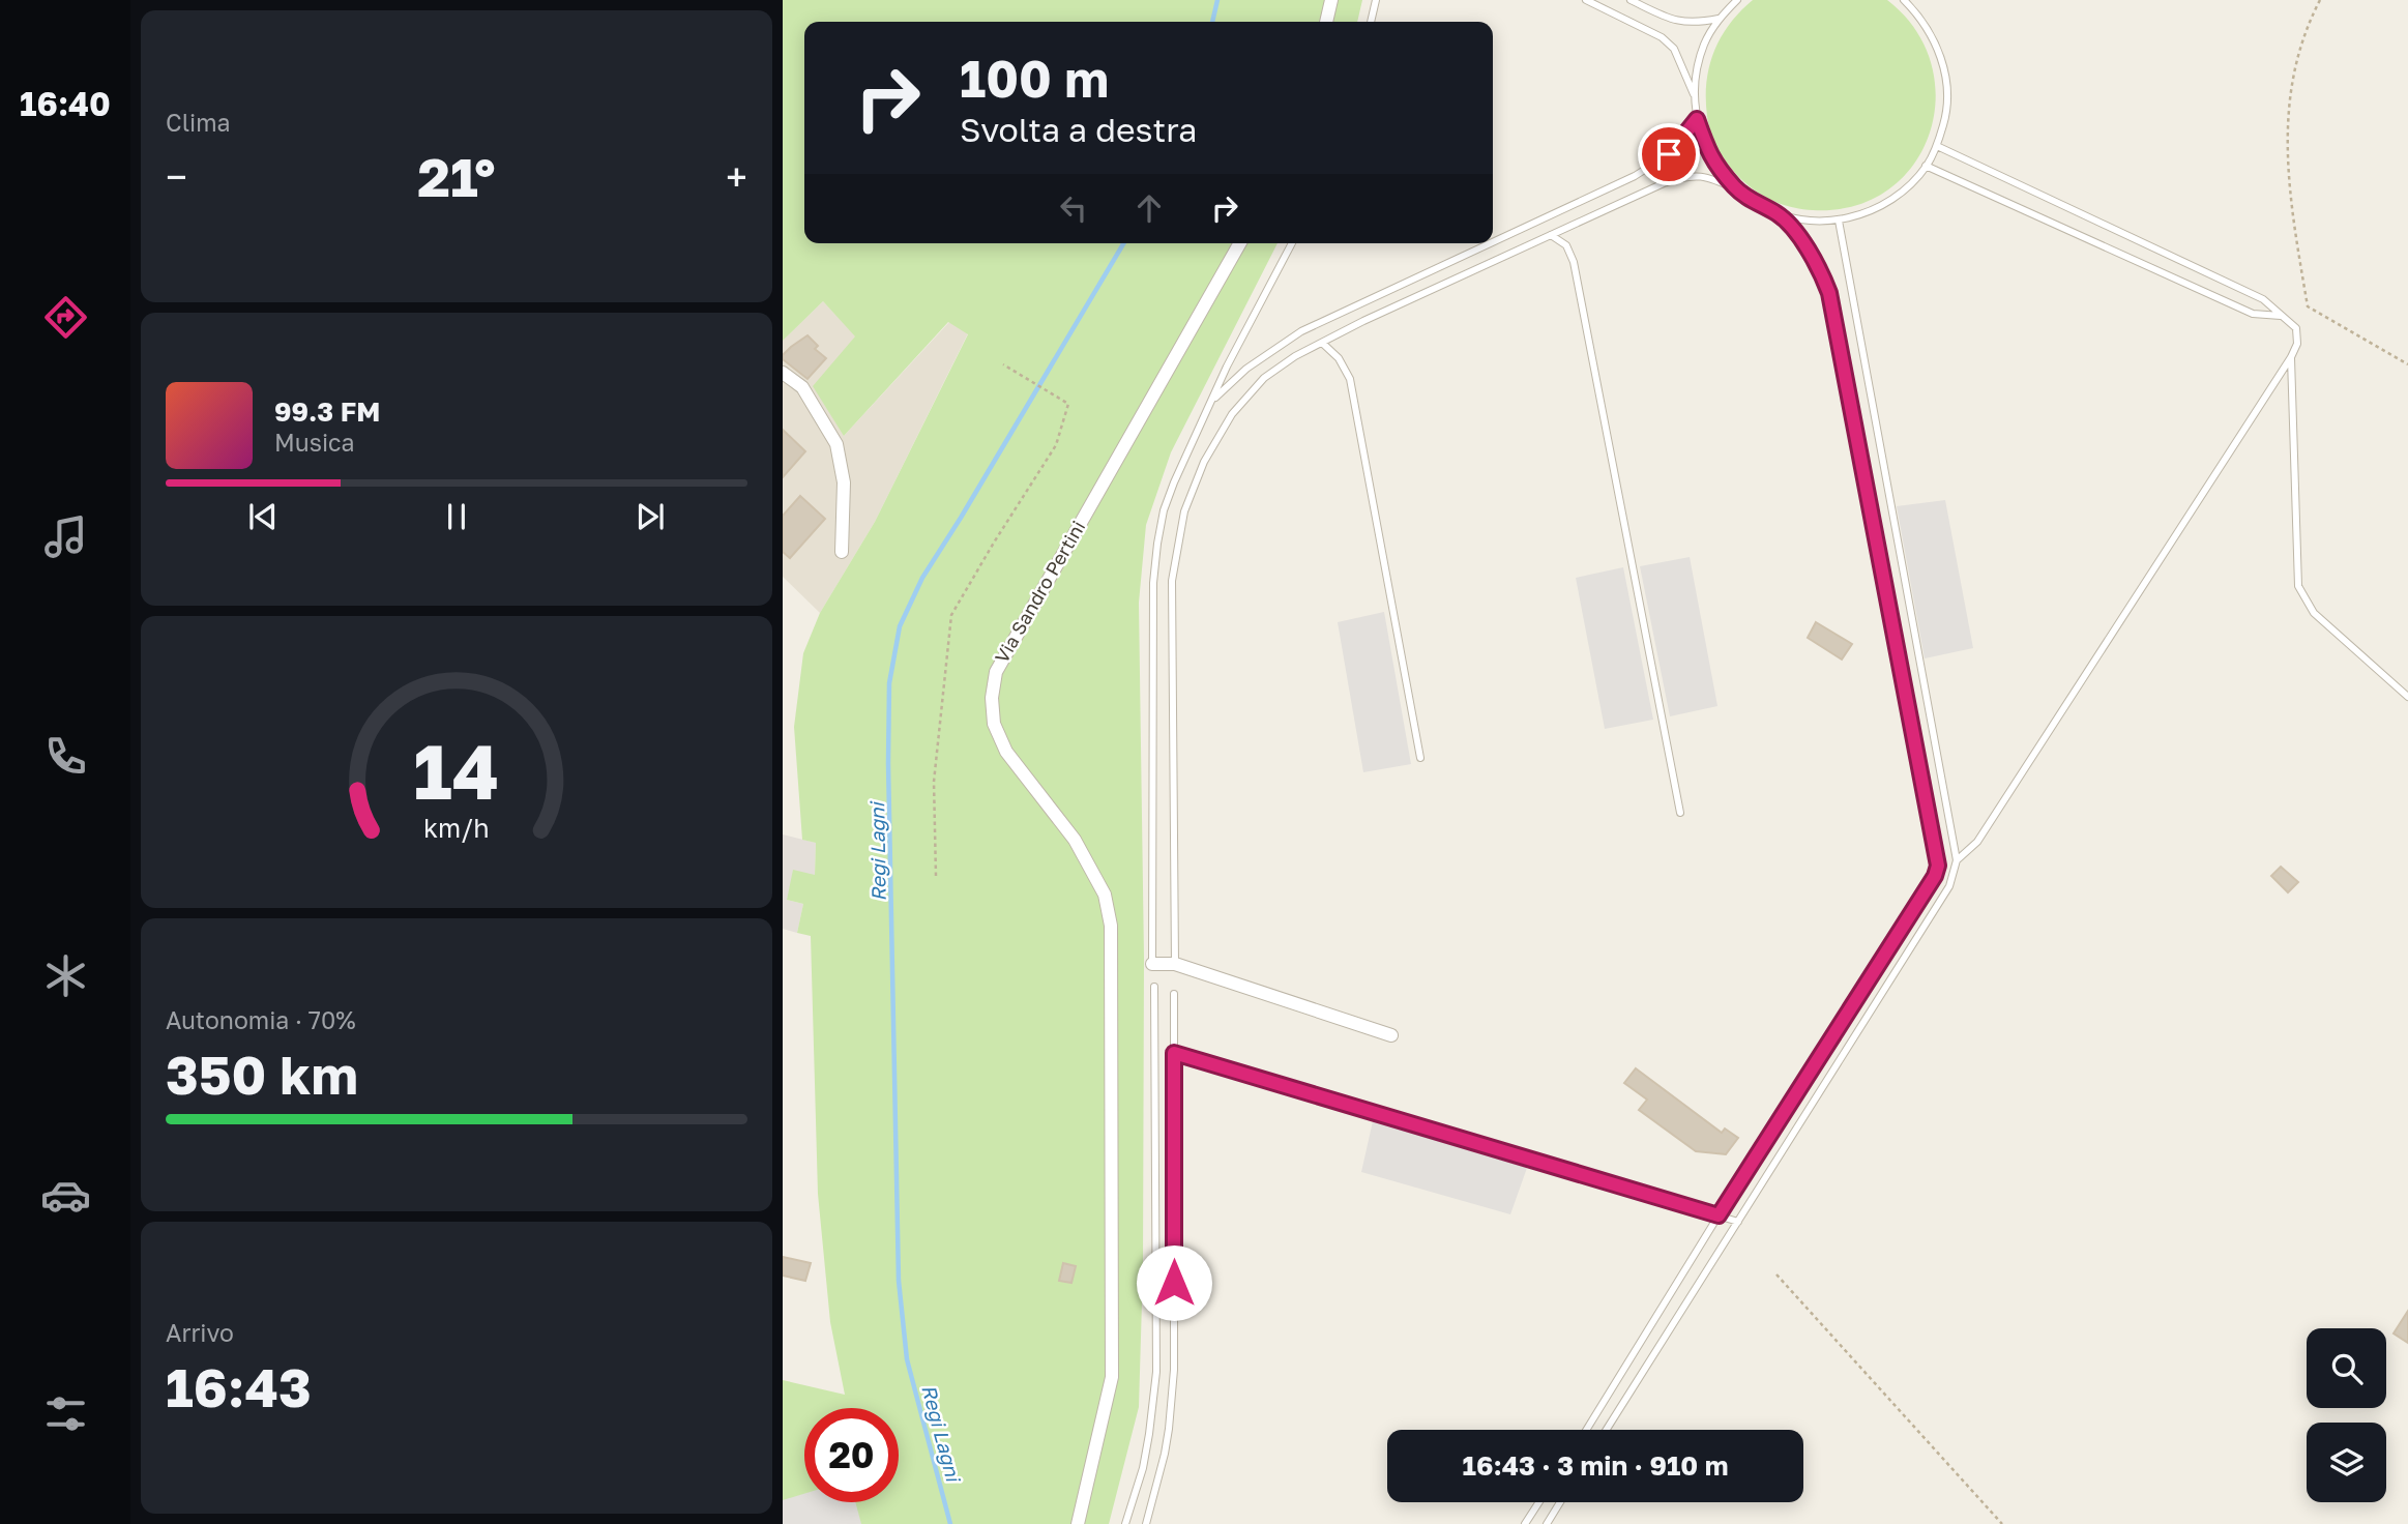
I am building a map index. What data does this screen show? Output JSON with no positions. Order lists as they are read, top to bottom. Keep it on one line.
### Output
{"streets":{"street":["Via Sandro Pertini"]},"water":["Regi Lagni"],"page":{"tabs":"16:40","tile":["Clima",["Autonomia · 70%","350 km"],["Arrivo","16:43"]],"turn":["100 m","Svolta a destra"],"heat":["−","21°","+"],"song":["99.3 FM","Musica"],"limit":"20","trip":"16:43 · 3 min · 910 m","gauge":["14","km/h"]}}
